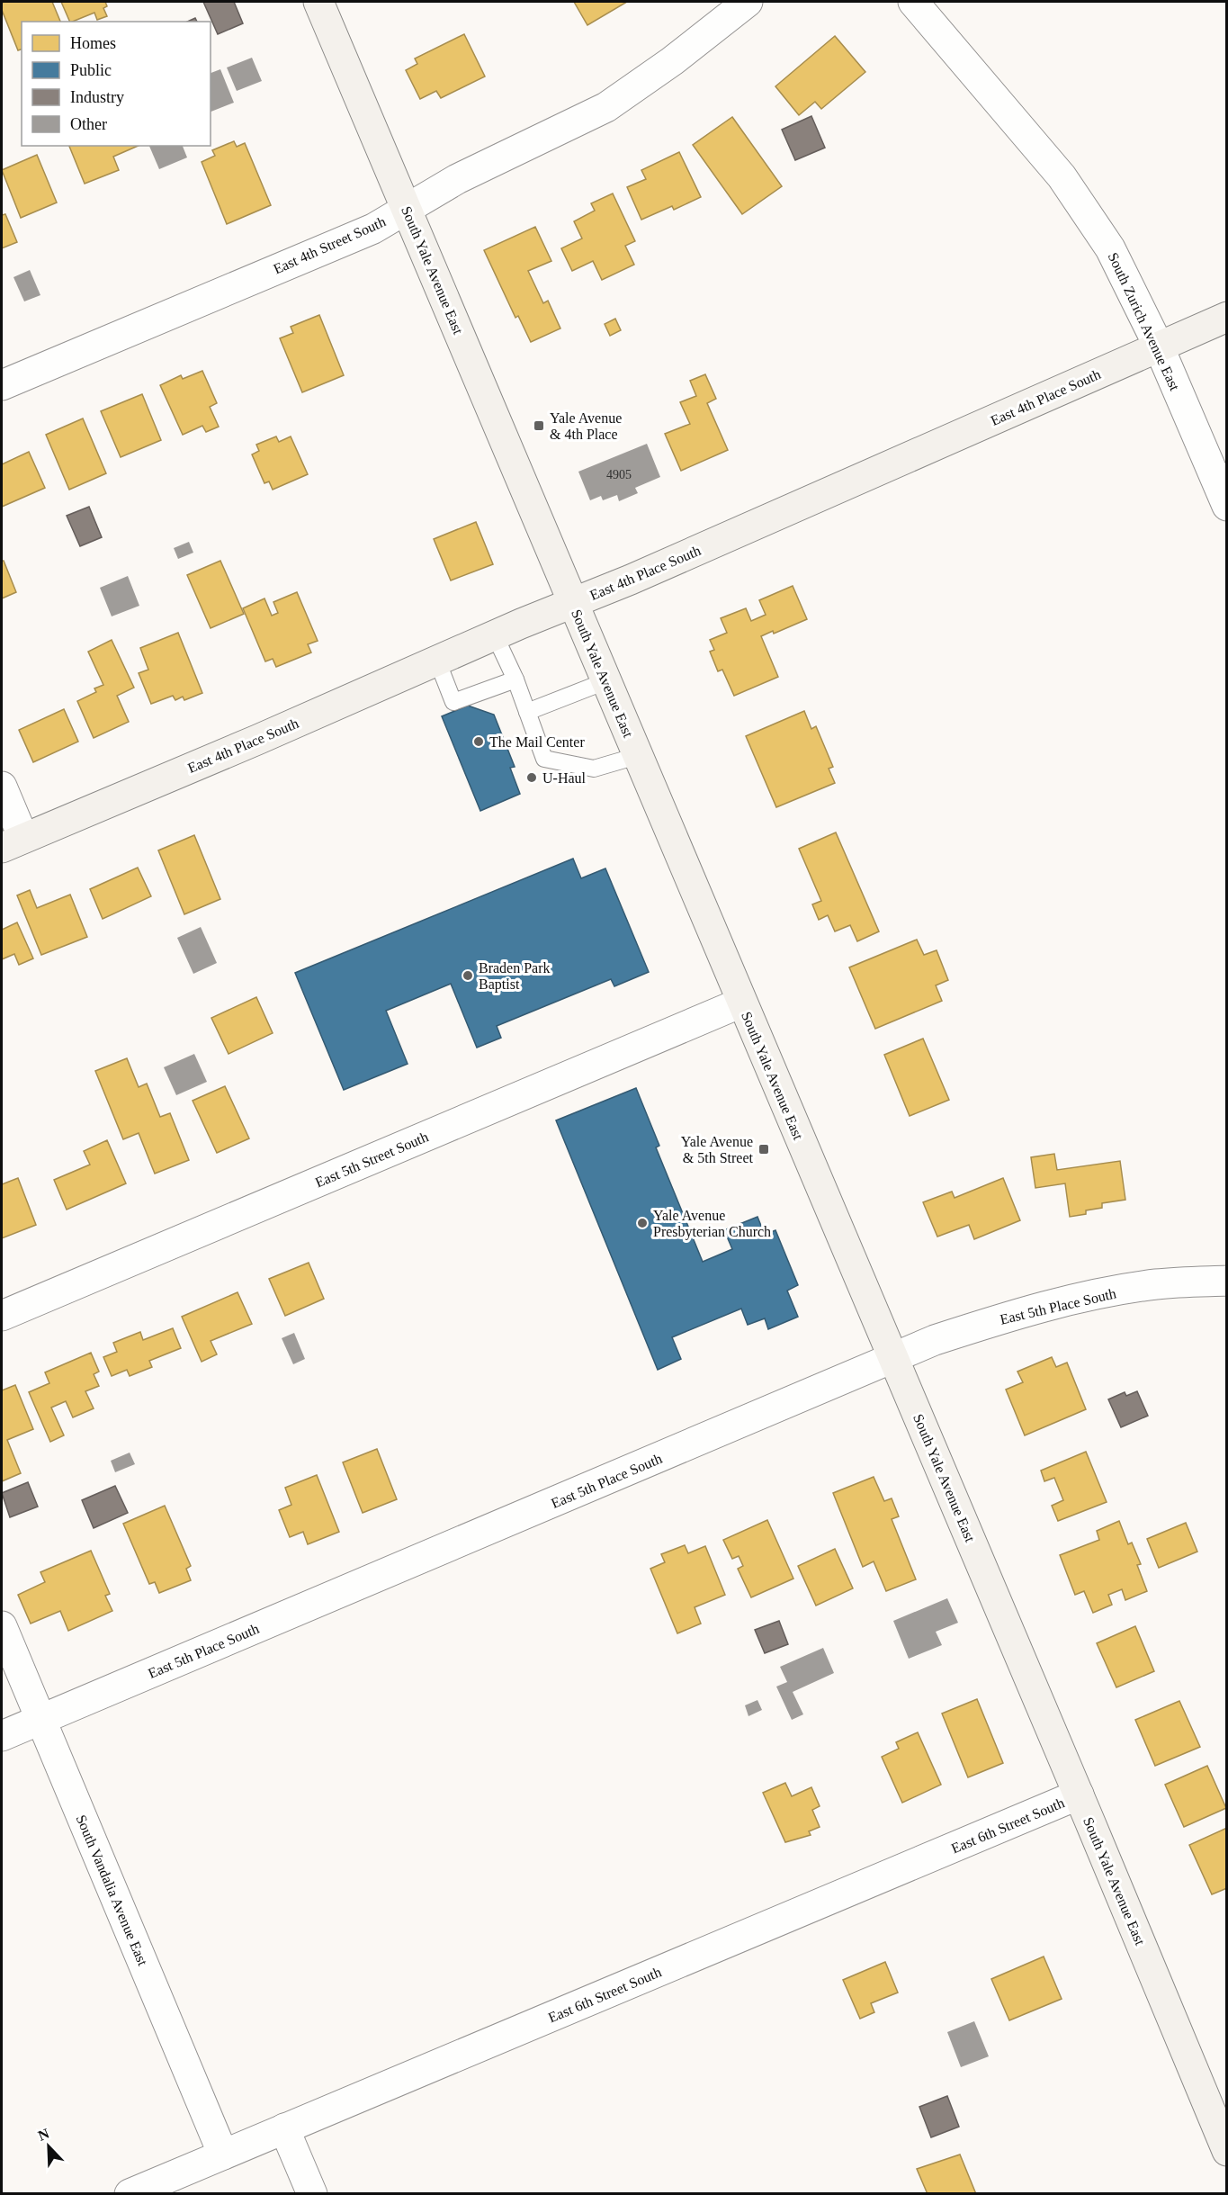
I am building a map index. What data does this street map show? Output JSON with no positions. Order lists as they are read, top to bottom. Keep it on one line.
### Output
{"streets":{"main road":["South Yale Avenue East","East 4th Place South"],"street":["East 4th Street South","South Zurich Avenue East","East 5th Street South","East 5th Place South","East 6th Street South","South Vandalia Avenue East"]},"crossings":[["East 4th Street South","South Yale Avenue East"],["South Yale Avenue East","East 4th Place South"],["South Yale Avenue East","East 5th Street South"],["South Yale Avenue East","East 5th Place South"],["South Yale Avenue East","East 6th Street South"],["South Zurich Avenue East","East 4th Place South"],["East 5th Place South","South Vandalia Avenue East"],["East 6th Street South","South Vandalia Avenue East"]],"places":{"transit":["Yale Avenue & 4th Place","Yale Avenue & 5th Street"],"other":["The Mail Center","U-Haul","Braden Park Baptist","Yale Avenue Presbyterian Church"]},"house_numbers":["4905"],"legend":["Homes","Public","Industry","Other"],"north":"top left"}
